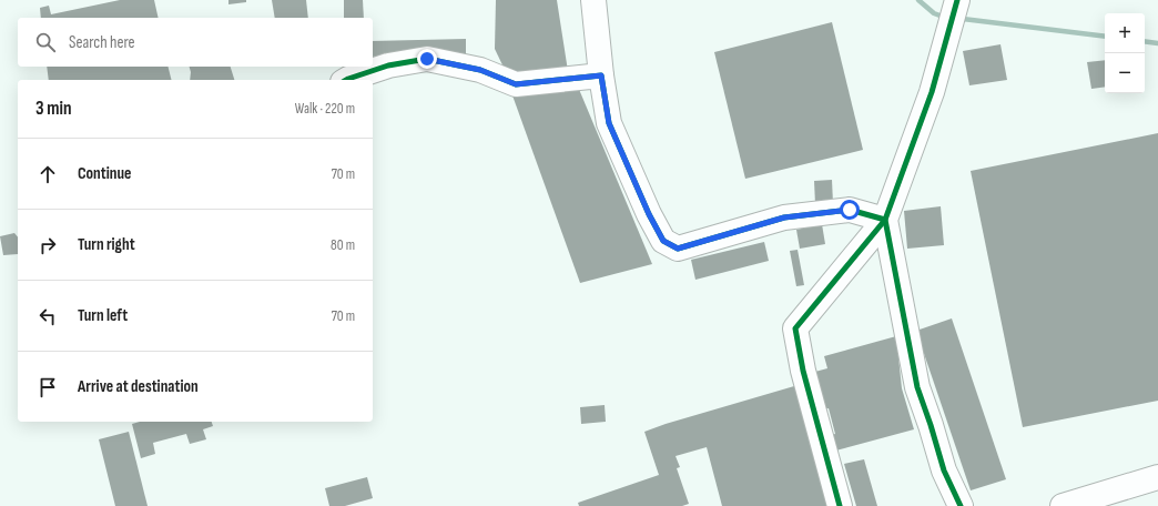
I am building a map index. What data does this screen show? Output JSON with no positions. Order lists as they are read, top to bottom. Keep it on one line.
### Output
{"page":{"map_buttons":["+","−"],"search":"Search here","heading":["3 min","Walk · 220 m"],"list":[["Continue","70 m"],["Turn right","80 m"],["Turn left","70 m"],"Arrive at destination"]}}
